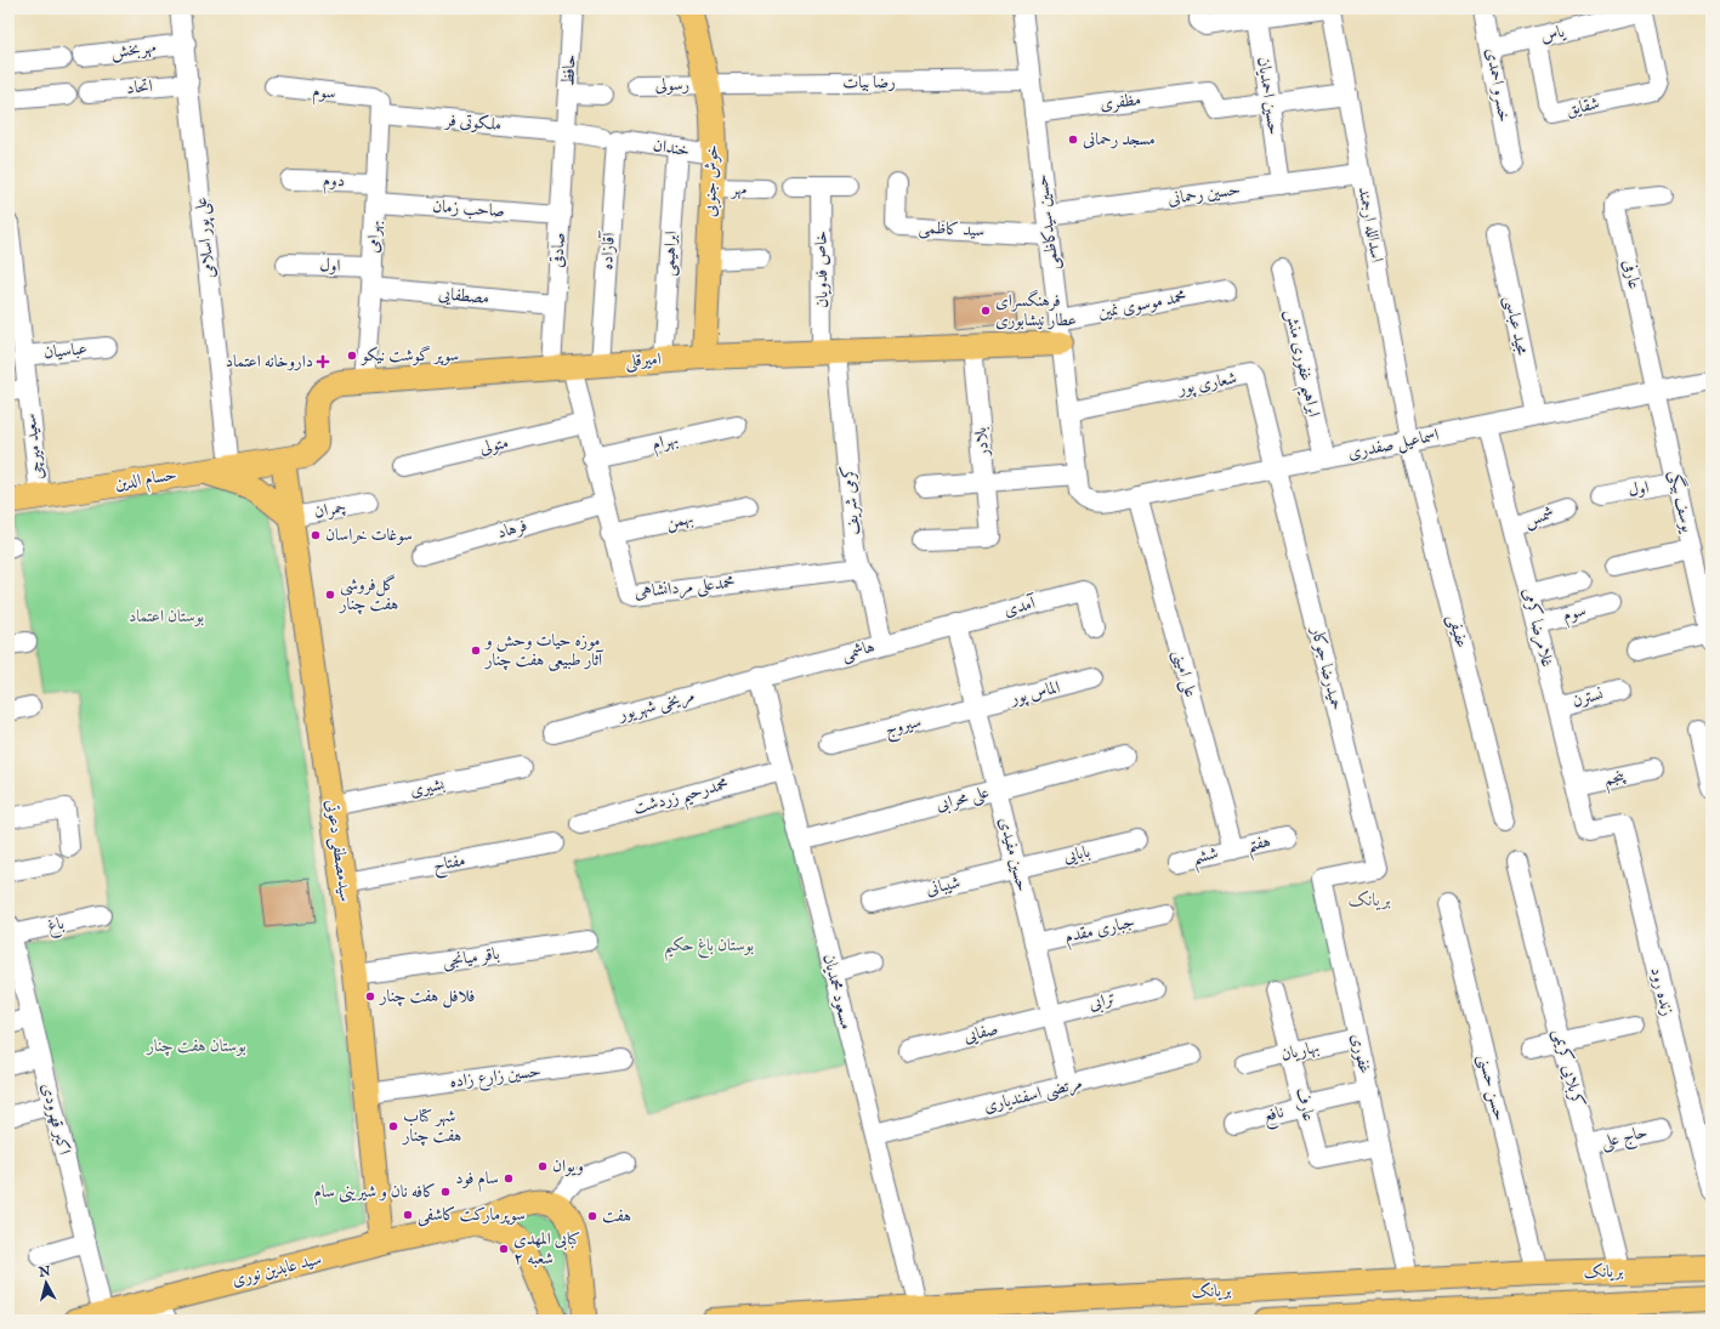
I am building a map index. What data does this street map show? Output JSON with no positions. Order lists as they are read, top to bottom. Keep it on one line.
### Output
{"streets":{"main road":["خوش جنوبی","امیرقلی","حسام الدین","سیدمصطفی دعوتی","سید عابدین نوری","بریانک"],"street":["یاس","مهربخش","حافظ","رضا بیات","رسولی","خسرو احمدی","اتحاد","سوم","حسین احمدیان","مظفری","شقایق","ملکوتی فر","خندان","دوم","مهر","حسین رحمانی","صاحب زمان","حسین سیدکاظمی","اسدالله ارجمند","سید کاظمی","بهرامی","علی پور اسلامی","صادقی","آقازاده","ابراهیمی","اول","خاص فدویان","عارفی","مصطفایی","محمد موسوی نمین","مجید عباسی","عباسیان","ابراهیم غفوری منش","شعاری پور","بهرام","بلادر","اسماعیل صفدری","متولی","سعید میرچی","کرمی شریف","یوسف بیگی","چمران","شمس","بهمن","فرهاد","محمدعلی مردانشاهی","آمدی","غلامرضا کرمی","عفیفی","هاشمی","حمیدرضا جوکار","علی امینی","الماس پور","نسترن","مریخی شهریور","سیروج","پنجم","بشیری","محمدرحیم زردشت","علی محرابی","هفتم","حسین مفیدی","بابایی","ششم","مفتاح","شیبانی","باغ","جباری مقدم","باقر میانجی","مسعود محمدیان","زنده رود","ترابی","صفایی","بهاریان","غفوری","کربلایی کریمی","حسین زارع زاده","حسن حسنی","مرتضی اسفندیاری","عارف","نافع","اکبر قهرودی","حاج علی"]},"crossings":[["یاس","خسرو احمدی"],["یاس","شقایق"],["مهربخش","علی پور اسلامی"],["حافظ","ملکوتی فر"],["حافظ","خندان"],["حافظ","صادقی"],["رضا بیات","رسولی"],["رضا بیات","خوش جنوبی"],["رضا بیات","حسین سیدکاظمی"],["رسولی","خوش جنوبی"],["اتحاد","علی پور اسلامی"],["سوم","ملکوتی فر"],["سوم","بهرامی"],["سوم","غلامرضا کرمی"],["حسین احمدیان","مظفری"],["حسین احمدیان","حسین رحمانی"],["مظفری","حسین سیدکاظمی"],["ملکوتی فر","خندان"],["ملکوتی فر","بهرامی"],["ملکوتی فر","صادقی"],["خندان","خوش جنوبی"],["خندان","صادقی"],["خندان","آقازاده"],["خندان","ابراهیمی"],["دوم","بهرامی"],["خوش جنوبی","مهر"],["خوش جنوبی","امیرقلی"],["حسین رحمانی","حسین سیدکاظمی"],["حسین رحمانی","اسدالله ارجمند"],["صاحب زمان","بهرامی"],["صاحب زمان","صادقی"],["حسین سیدکاظمی","سید کاظمی"],["حسین سیدکاظمی","محمد موسوی نمین"],["حسین سیدکاظمی","امیرقلی"],["حسین سیدکاظمی","شعاری پور"],["حسین سیدکاظمی","اسماعیل صفدری"],["اسدالله ارجمند","اسماعیل صفدری"],["اسدالله ارجمند","عفیفی"],["بهرامی","اول"],["بهرامی","مصطفایی"],["بهرامی","امیرقلی"],["علی پور اسلامی","حسام الدین"],["صادقی","مصطفایی"],["صادقی","امیرقلی"],["صادقی","محمدعلی مردانشاهی"],["آقازاده","امیرقلی"],["ابراهیمی","امیرقلی"],["اول","یوسف بیگی"],["خاص فدویان","امیرقلی"],["خاص فدویان","کرمی شریف"],["عارفی","اسماعیل صفدری"],["عارفی","یوسف بیگی"],["محمد موسوی نمین","امیرقلی"],["مجید عباسی","اسماعیل صفدری"],["عباسیان","سعید میرچی"],["امیرقلی","بلادر"],["امیرقلی","حسام الدین"],["امیرقلی","کرمی شریف"],["امیرقلی","محمدعلی مردانشاهی"],["امیرقلی","سیدمصطفی دعوتی"],["ابراهیم غفوری منش","اسماعیل صفدری"],["شعاری پور","اسماعیل صفدری"],["شعاری پور","حمیدرضا جوکار"],["بهرام","محمدعلی مردانشاهی"],["اسماعیل صفدری","یوسف بیگی"],["اسماعیل صفدری","غلامرضا کرمی"],["اسماعیل صفدری","عفیفی"],["اسماعیل صفدری","حمیدرضا جوکار"],["اسماعیل صفدری","علی امینی"],["متولی","محمدعلی مردانشاهی"],["سعید میرچی","حسام الدین"],["حسام الدین","سیدمصطفی دعوتی"],["کرمی شریف","محمدعلی مردانشاهی"],["کرمی شریف","هاشمی"],["چمران","سیدمصطفی دعوتی"],["شمس","غلامرضا کرمی"],["بهمن","محمدعلی مردانشاهی"],["فرهاد","محمدعلی مردانشاهی"],["آمدی","هاشمی"],["آمدی","حسین مفیدی"],["غلامرضا کرمی","نسترن"],["غلامرضا کرمی","پنجم"],["غلامرضا کرمی","زنده رود"],["هاشمی","مریخی شهریور"],["هاشمی","حسین مفیدی"],["هاشمی","مسعود محمدیان"],["حمیدرضا جوکار","غفوری"],["علی امینی","هفتم"],["علی امینی","ششم"],["الماس پور","سیروج"],["الماس پور","حسین مفیدی"],["مریخی شهریور","مسعود محمدیان"],["سیروج","حسین مفیدی"],["بشیری","سیدمصطفی دعوتی"],["محمدرحیم زردشت","مسعود محمدیان"],["علی محرابی","حسین مفیدی"],["علی محرابی","مسعود محمدیان"],["هفتم","ششم"],["سیدمصطفی دعوتی","مفتاح"],["سیدمصطفی دعوتی","باقر میانجی"],["سیدمصطفی دعوتی","حسین زارع زاده"],["سیدمصطفی دعوتی","سید عابدین نوری"],["حسین مفیدی","بابایی"],["حسین مفیدی","شیبانی"],["حسین مفیدی","جباری مقدم"],["حسین مفیدی","ترابی"],["حسین مفیدی","صفایی"],["حسین مفیدی","مرتضی اسفندیاری"],["بابایی","شیبانی"],["باغ","اکبر قهرودی"],["مسعود محمدیان","مرتضی اسفندیاری"],["مسعود محمدیان","بریانک"],["ترابی","صفایی"],["بهاریان","غفوری"],["بهاریان","عارف"],["غفوری","عارف"],["غفوری","نافع"],["غفوری","بریانک"],["کربلایی کریمی","حاج علی"],["کربلایی کریمی","بریانک"],["حسن حسنی","بریانک"],["عارف","نافع"],["اکبر قهرودی","سید عابدین نوری"]],"districts":["بریانک"],"parks":["بوستان اعتماد","بوستان باغ حکیم","بوستان هفت چنار"],"places":{"other":["مسجد رحمانی","فرهنگسرای عطار نیشابوری","سوپر گوشت نیکو","سوغات خراسان","گل‌فروشی هفت چنار","موزه حیات وحش و آثار طبیعی هفت چنار","فلافل هفت چنار","شهر کتاب هفت چنار","ویوان","سام فود","کافه نان و شیرینی سام","سوپرمارکت کاشفی","هفت","کبابی المهدی شعبه ۲"],"health":["داروخانه اعتماد"]},"north":"top"}
